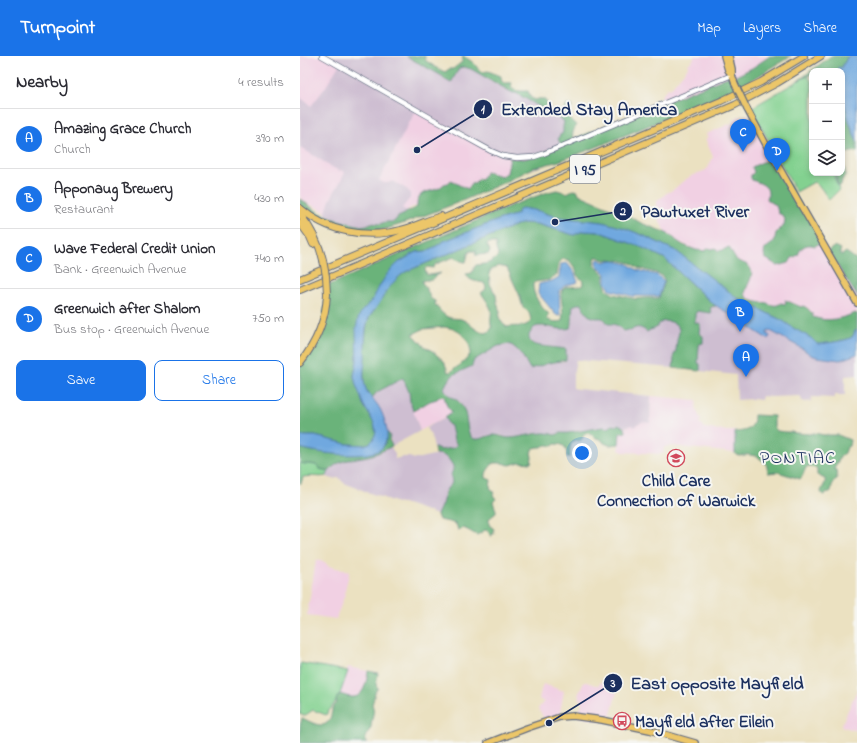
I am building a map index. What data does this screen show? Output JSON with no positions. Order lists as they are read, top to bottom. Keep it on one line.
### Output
{"streets":{"highway":["I 95"]},"districts":["PONTIAC"],"places":{"other":["Extended Stay America","Pawtuxet River","East opposite Mayfield"],"school or university":["Child Care Connection of Warwick"],"bus stop":["Mayfield after Eilein"]},"page":{"header":"Turnpoint","nav":["Map","Layers","Share"],"heading":["Nearby","4 results"],"map_buttons":["+","−"],"list":[{"mark":"A","name":"Amazing Grace Church","note":"Church","value":"390 m"},{"mark":"B","name":"Apponaug Brewery","note":"Restaurant","value":"430 m"},{"mark":"C","name":"Wave Federal Credit Union","note":"Bank · Greenwich Avenue","value":"740 m"},{"mark":"D","name":"Greenwich after Shalom","note":"Bus stop · Greenwich Avenue","value":"750 m"}],"pins":["C","D","B","A"],"buttons":["Save","Share"]}}
